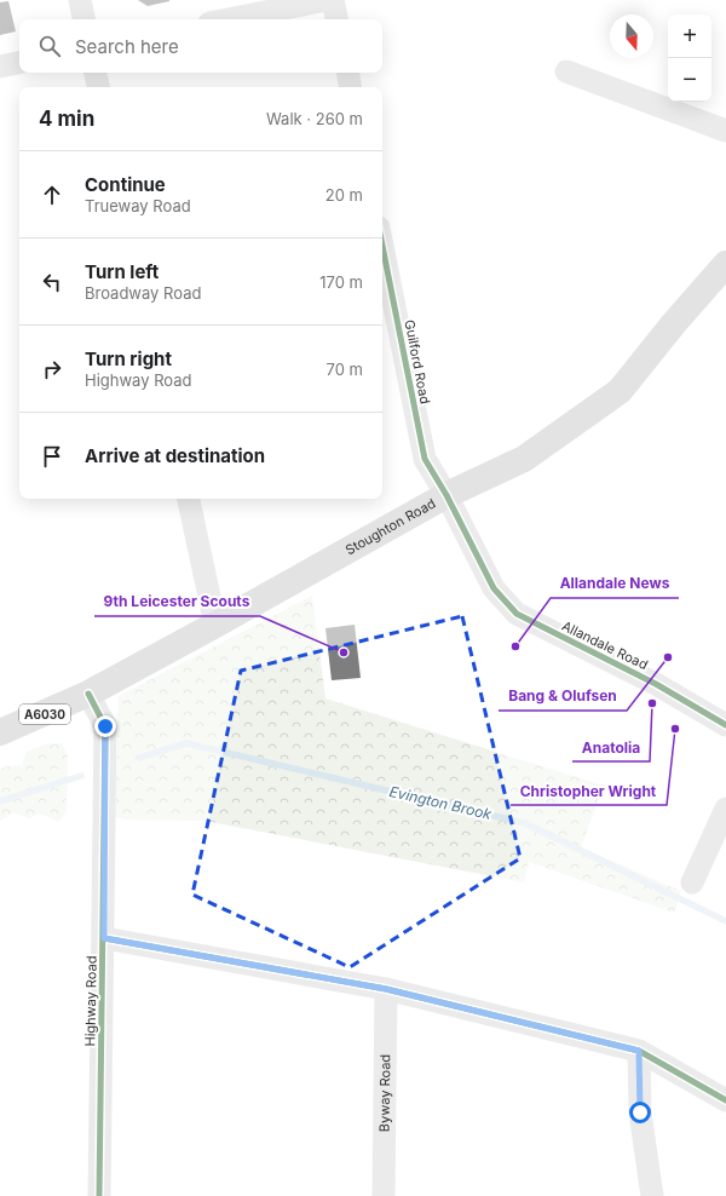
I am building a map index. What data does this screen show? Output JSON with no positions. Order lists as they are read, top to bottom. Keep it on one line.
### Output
{"streets":{"highway":["Stoughton Road","A6030"],"street":["Guilford Road","Allandale Road","Highway Road","Byway Road"]},"crossings":[["Guilford Road","Stoughton Road"],["Guilford Road","Allandale Road"],["Stoughton Road","Allandale Road"],["Stoughton Road","A6030"],["Stoughton Road","Highway Road"],["A6030","Highway Road"]],"water":["Evington Brook"],"places":["Allandale News","9th Leicester Scouts","Bang & Olufsen","Anatolia","Christopher Wright"],"north":"bottom","page":{"map_buttons":["+","−"],"search":"Search here","heading":["4 min","Walk · 260 m"],"list":[["Continue","Trueway Road","20 m"],["Turn left","Broadway Road","170 m"],["Turn right","Highway Road","70 m"],"Arrive at destination"]}}
